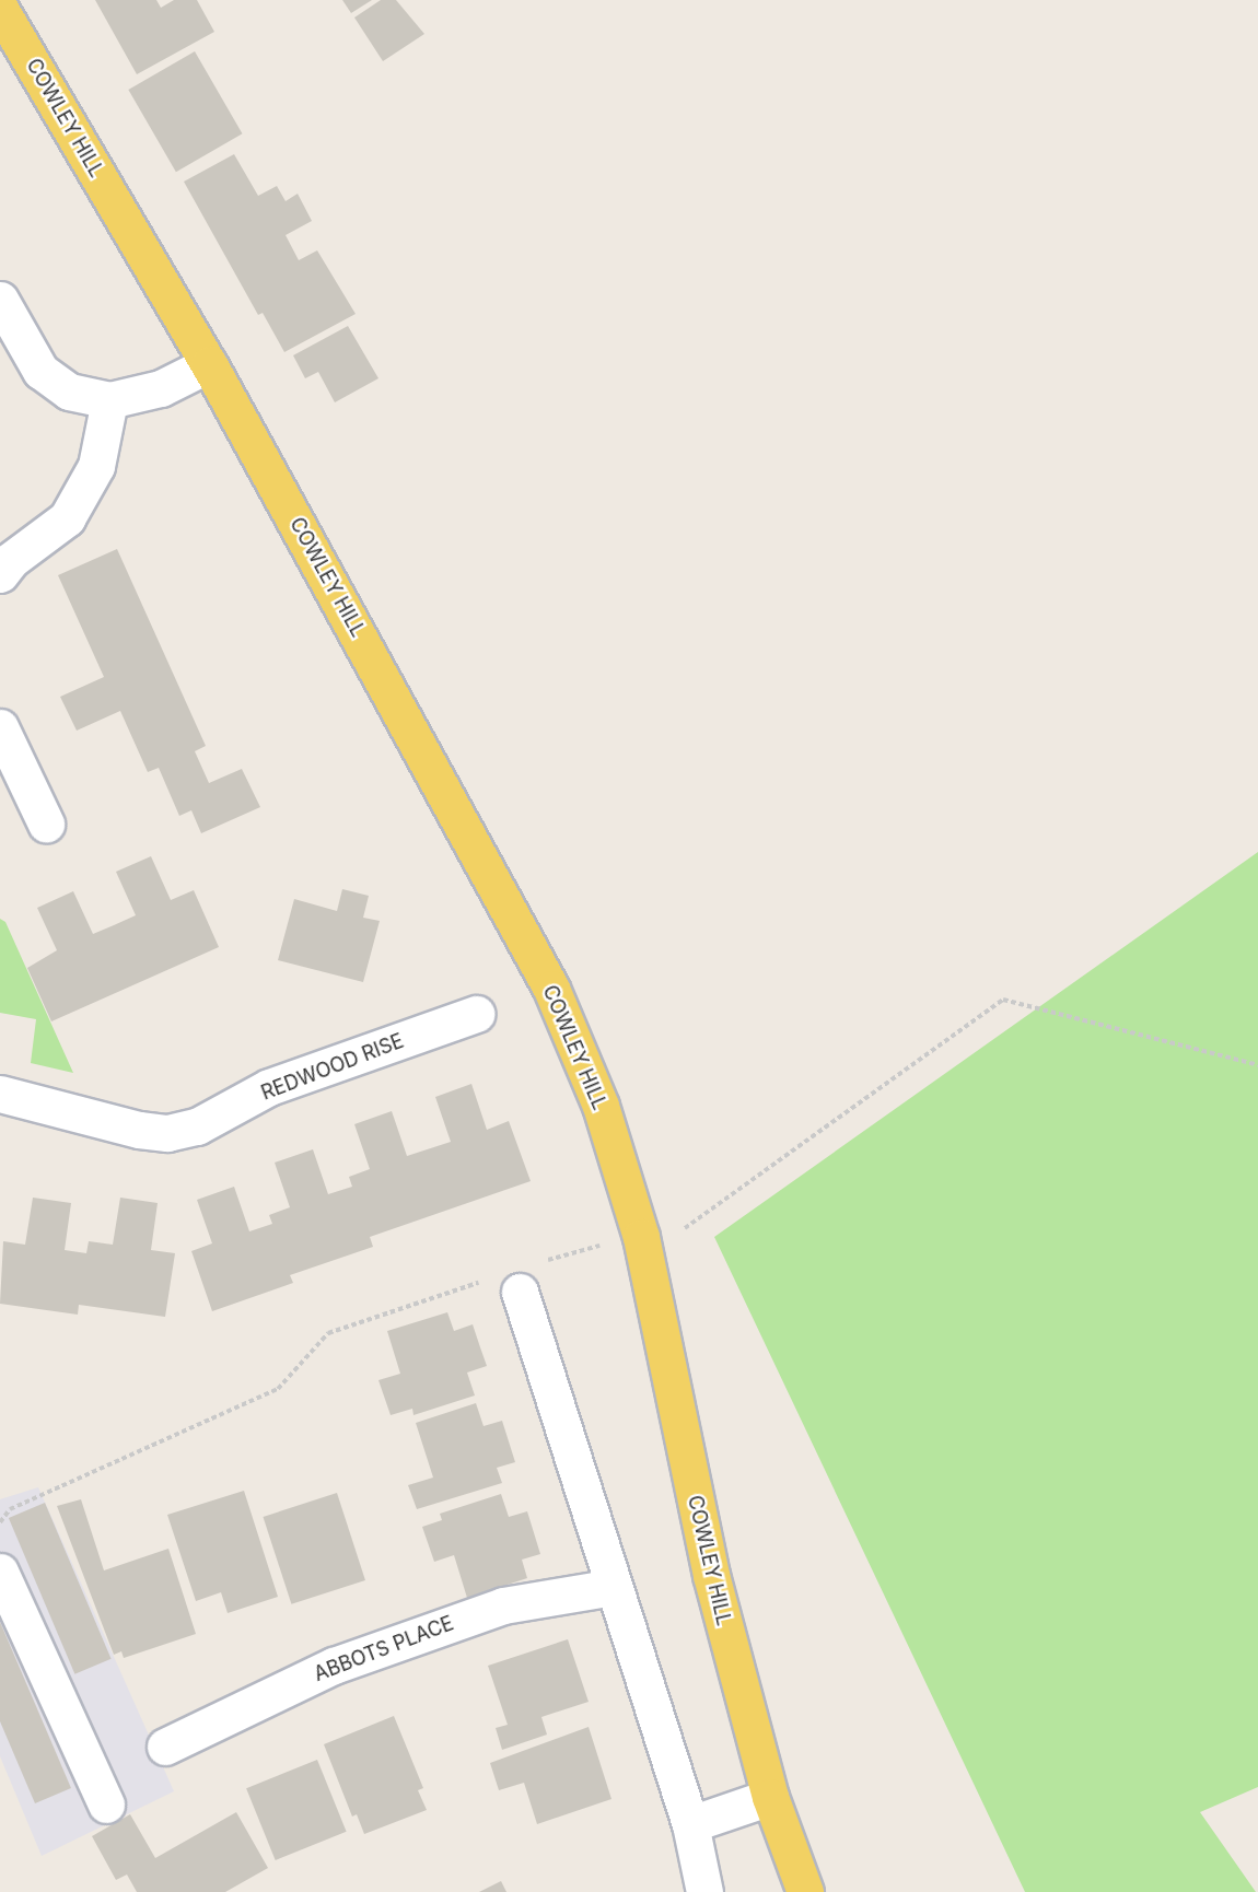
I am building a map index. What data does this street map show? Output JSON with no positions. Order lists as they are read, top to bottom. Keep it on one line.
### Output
{"streets":{"main road":["COWLEY HILL"],"street":["REDWOOD RISE","ABBOTS PLACE"]}}
